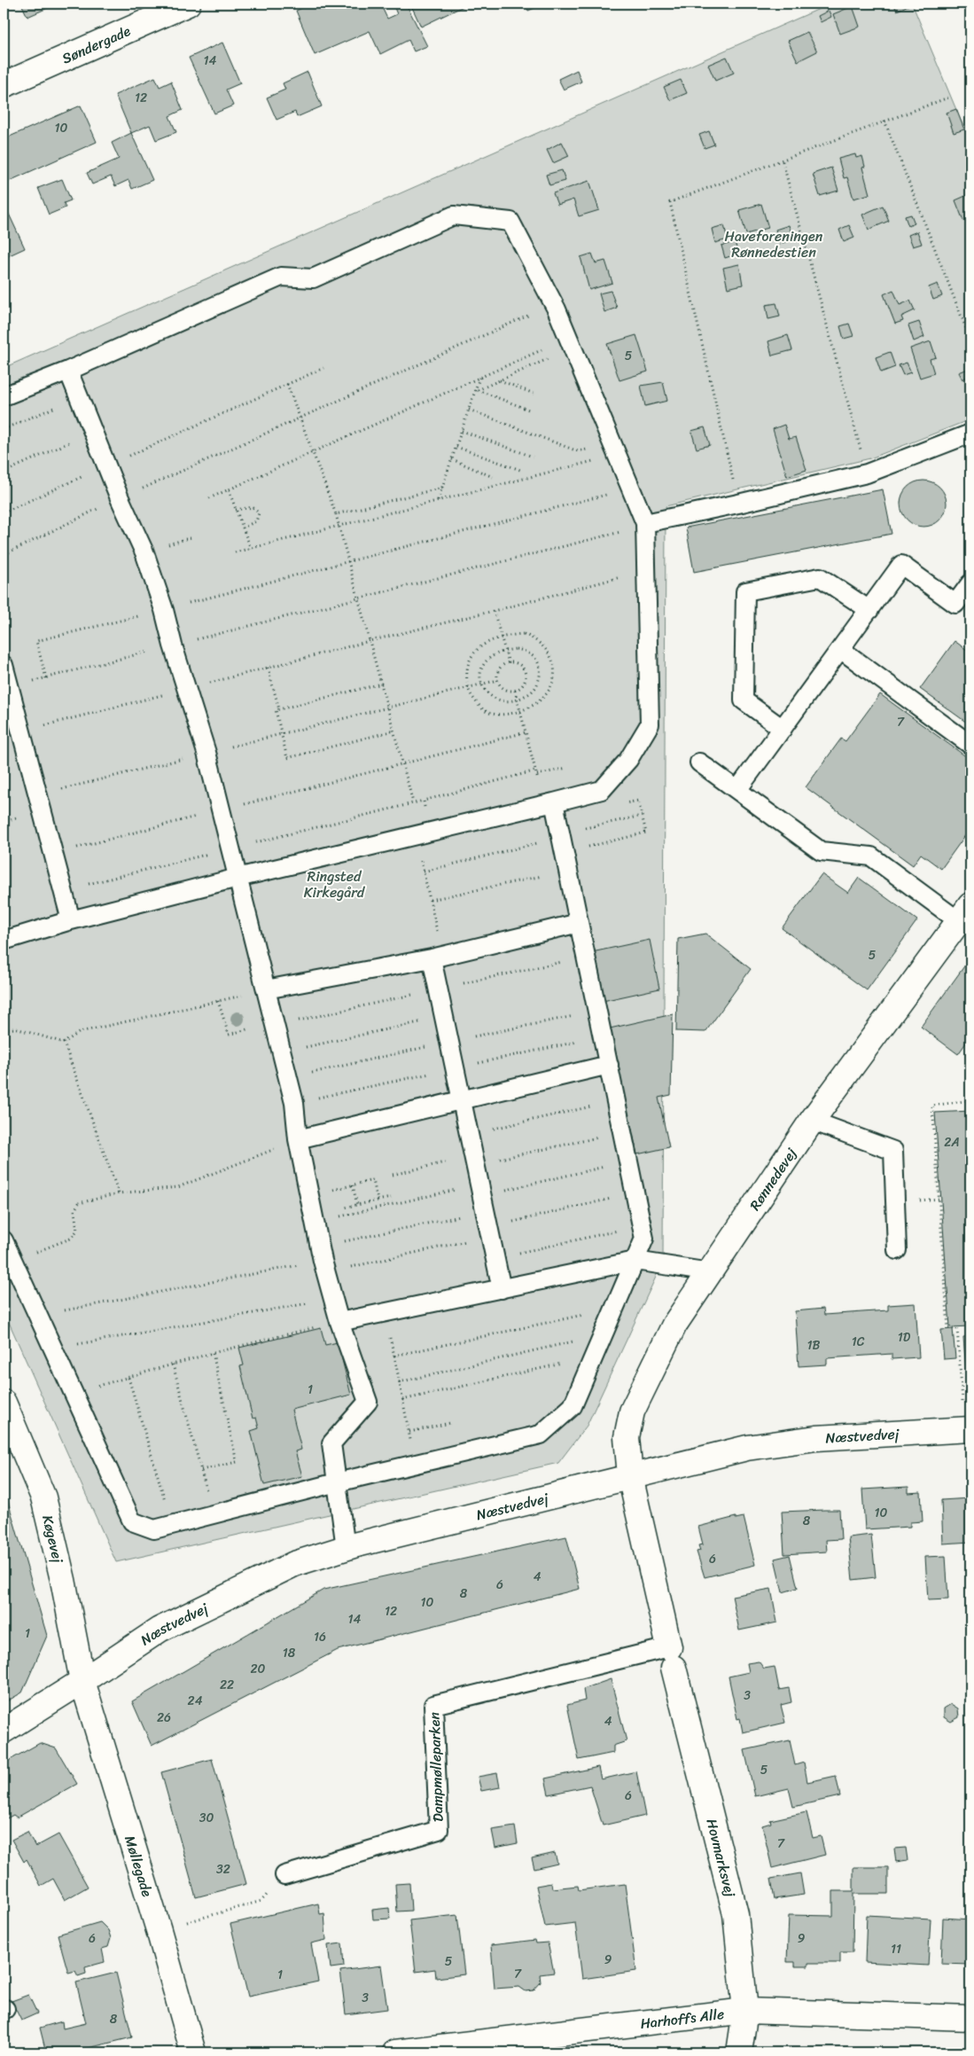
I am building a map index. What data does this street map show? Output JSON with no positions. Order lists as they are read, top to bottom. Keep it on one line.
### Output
{"streets":{"street":["Søndergade","Rønnedevej","Næstvedvej","Køgevej","Hovmarksvej","Møllegade","Harhoffs Alle"],"lane":["Dampmølleparken"]},"crossings":[["Rønnedevej","Næstvedvej"],["Rønnedevej","Hovmarksvej"],["Næstvedvej","Køgevej"],["Næstvedvej","Hovmarksvej"],["Næstvedvej","Møllegade"],["Køgevej","Møllegade"],["Dampmølleparken","Hovmarksvej"],["Hovmarksvej","Harhoffs Alle"]],"parks":["Haveforeningen Rønnedestien","Ringsted Kirkegård"],"house_numbers":["14","12","10","5","7","5","2A","1D","1C","1B","1","10","8","6","4","6","8","10","12","14","1","16","18","20","22","3","24","26","4","5","6","30","7","32","6","9","11","9","5","7","1","3","8"]}
